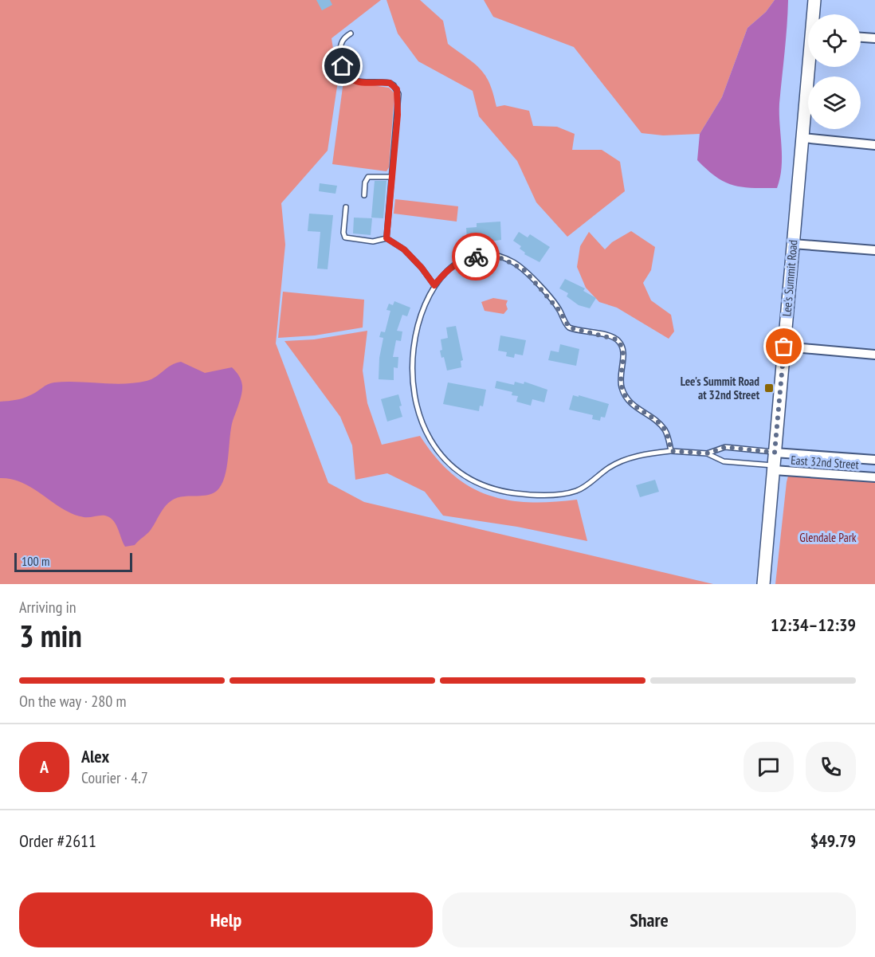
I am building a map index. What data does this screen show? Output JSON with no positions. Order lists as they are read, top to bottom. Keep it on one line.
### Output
{"streets":{"main road":["Lee's Summit Road"],"street":["East 32nd Street"]},"crossings":[["Lee's Summit Road","East 32nd Street"]],"parks":["Glendale Park"],"places":{"transit":["Lee's Summit Road at 32nd Street"]},"scale_bar":"100 m","page":{"scale":"100 m","heading":["3 min","Arriving in","12:34–12:39"],"panel":["Alex","Courier · 4.7","Order #2611","$49.79"],"bar":"On the way · 280 m","round":"A","buttons":["Help","Share"]}}
